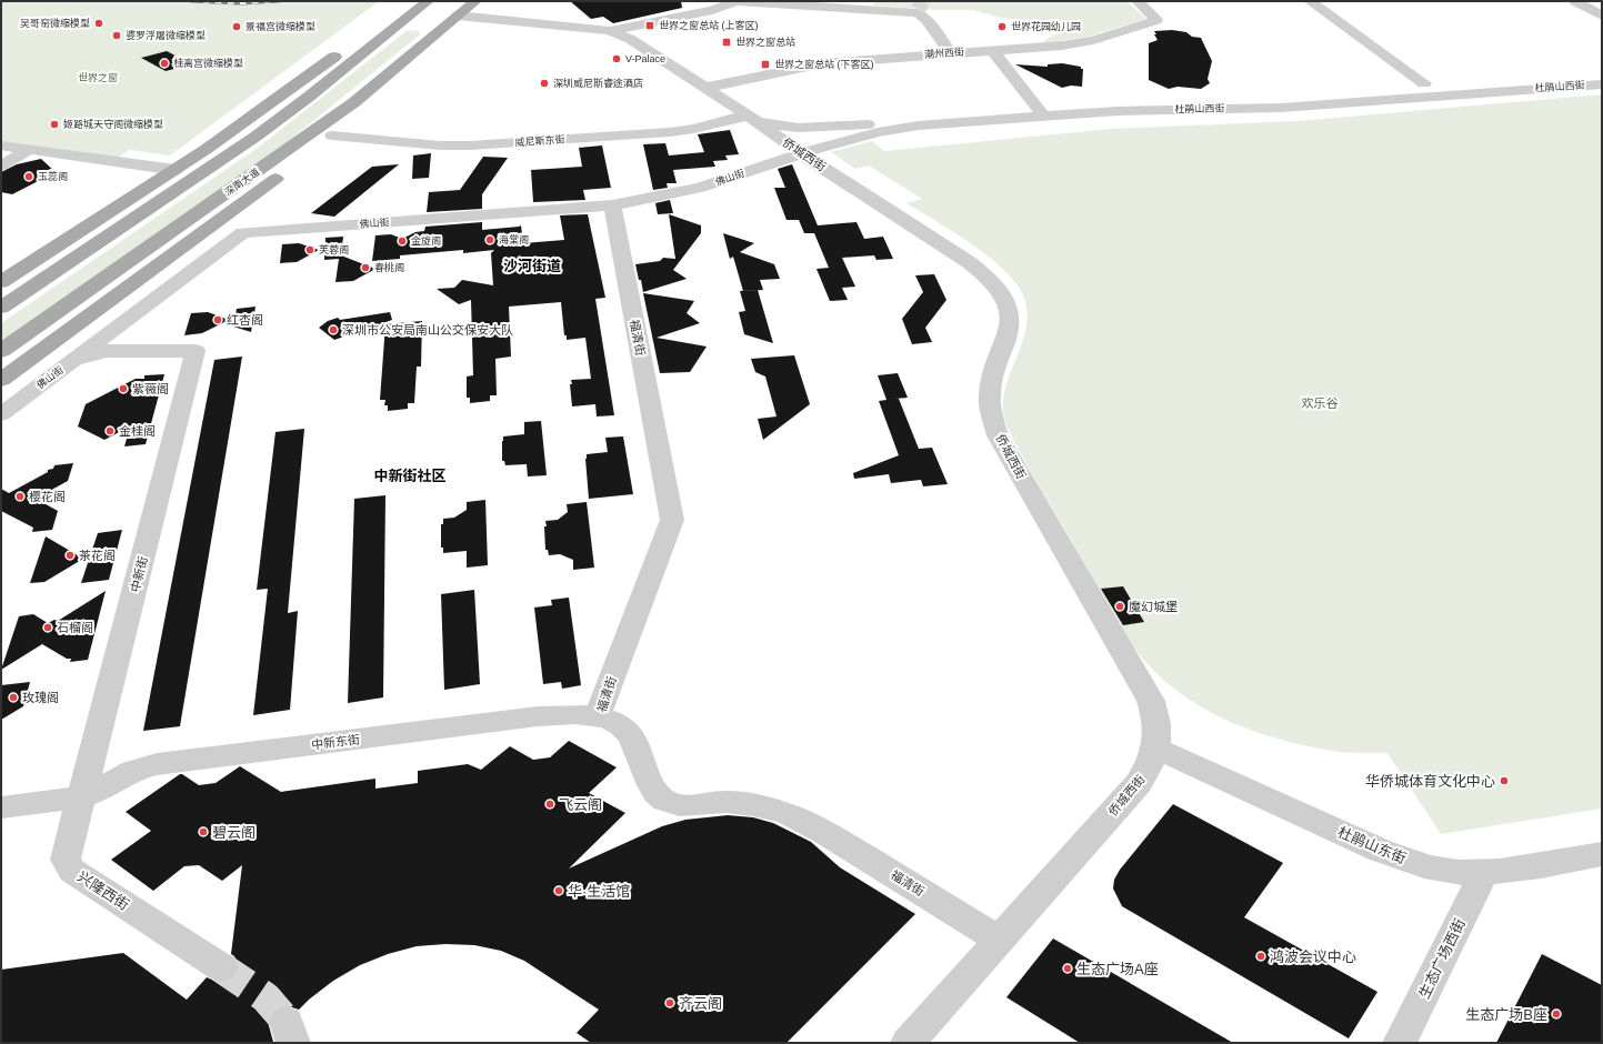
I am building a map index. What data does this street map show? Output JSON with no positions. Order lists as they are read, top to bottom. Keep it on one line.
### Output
{"streets":{"main road":["深南大道"],"street":["潮州西街","杜鹃山西街","威尼斯东街","侨城西街","佛山街","福清街","中新街","中新东街","杜鹃山东街","兴隆西街","生态广场西街"]},"crossings":[["潮州西街","侨城西街"],["杜鹃山西街","侨城西街"],["杜鹃山西街","佛山街"],["威尼斯东街","侨城西街"],["侨城西街","佛山街"],["侨城西街","深南大道"],["侨城西街","福清街"],["侨城西街","杜鹃山东街"],["佛山街","福清街"],["福清街","中新东街"],["中新街","中新东街"],["中新街","兴隆西街"],["中新东街","兴隆西街"],["杜鹃山东街","生态广场西街"]],"districts":["沙河街道","中新街社区"],"parks":["世界之窗","欢乐谷"],"places":{"other":["吴哥窑微缩模型","景福宫微缩模型","世界花园幼儿园","婆罗浮屠微缩模型","V-Palace","桂离宫微缩模型","深圳威尼斯睿途酒店","姬路城天守阁微缩模型","玉蕊阁","海棠阁","金旋阁","芙蓉阁","春桃阁","红杏阁","深圳市公安局南山公交保安大队","紫薇阁","金桂阁","樱花阁","茶花阁","魔幻城堡","石榴阁","玫瑰阁","华侨城体育文化中心","飞云阁","碧云阁","华·生活馆","鸿波会议中心","生态广场A座","齐云阁","生态广场B座"],"transit":["世界之窗总站 (上客区)","世界之窗总站","世界之窗总站 (下客区)"]}}
